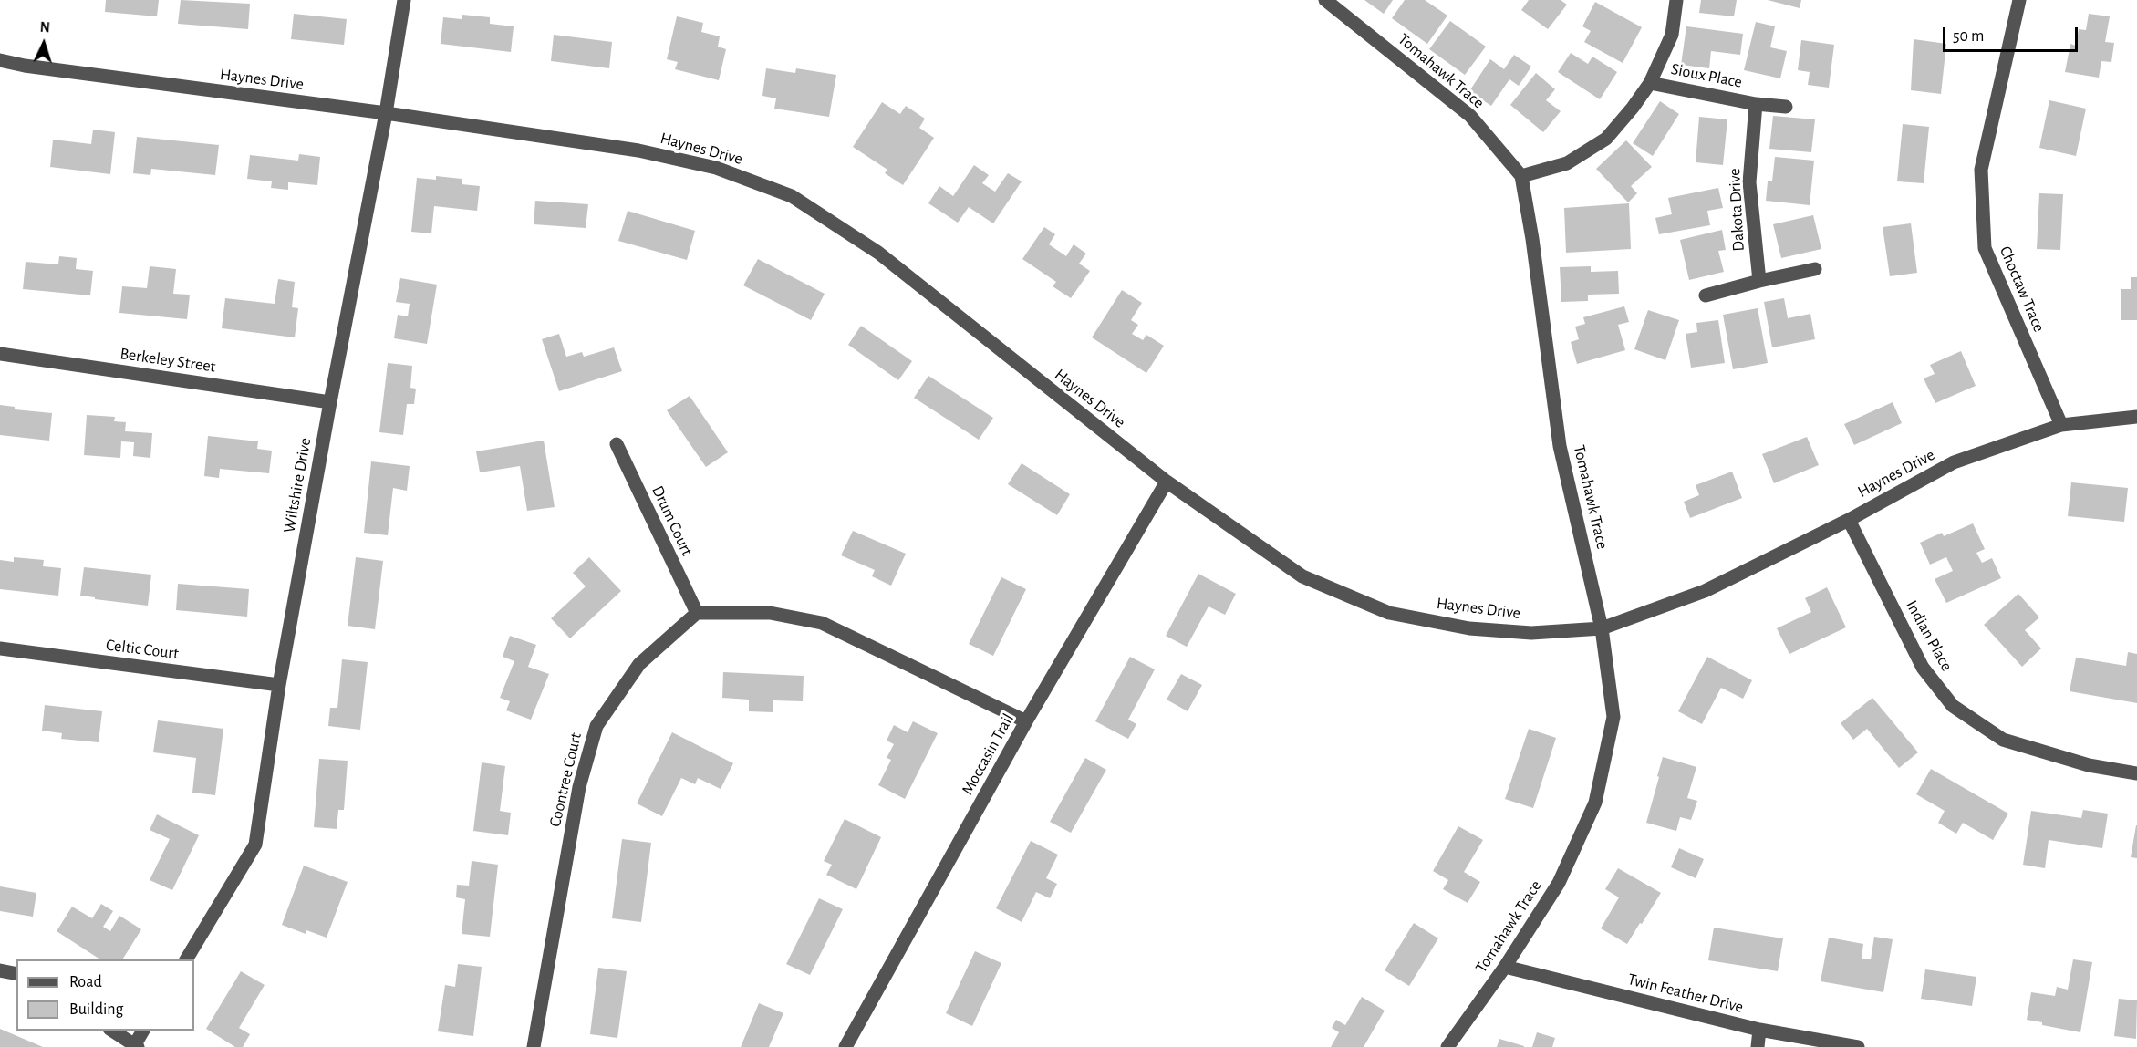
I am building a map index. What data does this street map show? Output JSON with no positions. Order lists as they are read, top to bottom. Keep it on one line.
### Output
{"streets":{"street":["Tomahawk Trace","Sioux Place","Haynes Drive","Dakota Drive","Choctaw Trace","Berkeley Street","Wiltshire Drive","Drum Court","Indian Place","Celtic Court","Moccasin Trail","Coontree Court","Twin Feather Drive"]},"crossings":[["Tomahawk Trace","Haynes Drive"],["Tomahawk Trace","Twin Feather Drive"],["Sioux Place","Dakota Drive"],["Haynes Drive","Choctaw Trace"],["Haynes Drive","Wiltshire Drive"],["Haynes Drive","Indian Place"],["Haynes Drive","Moccasin Trail"],["Berkeley Street","Wiltshire Drive"],["Wiltshire Drive","Celtic Court"],["Drum Court","Coontree Court"]],"legend":["Road","Building"],"scale_bar":"50 m","north":"top"}
